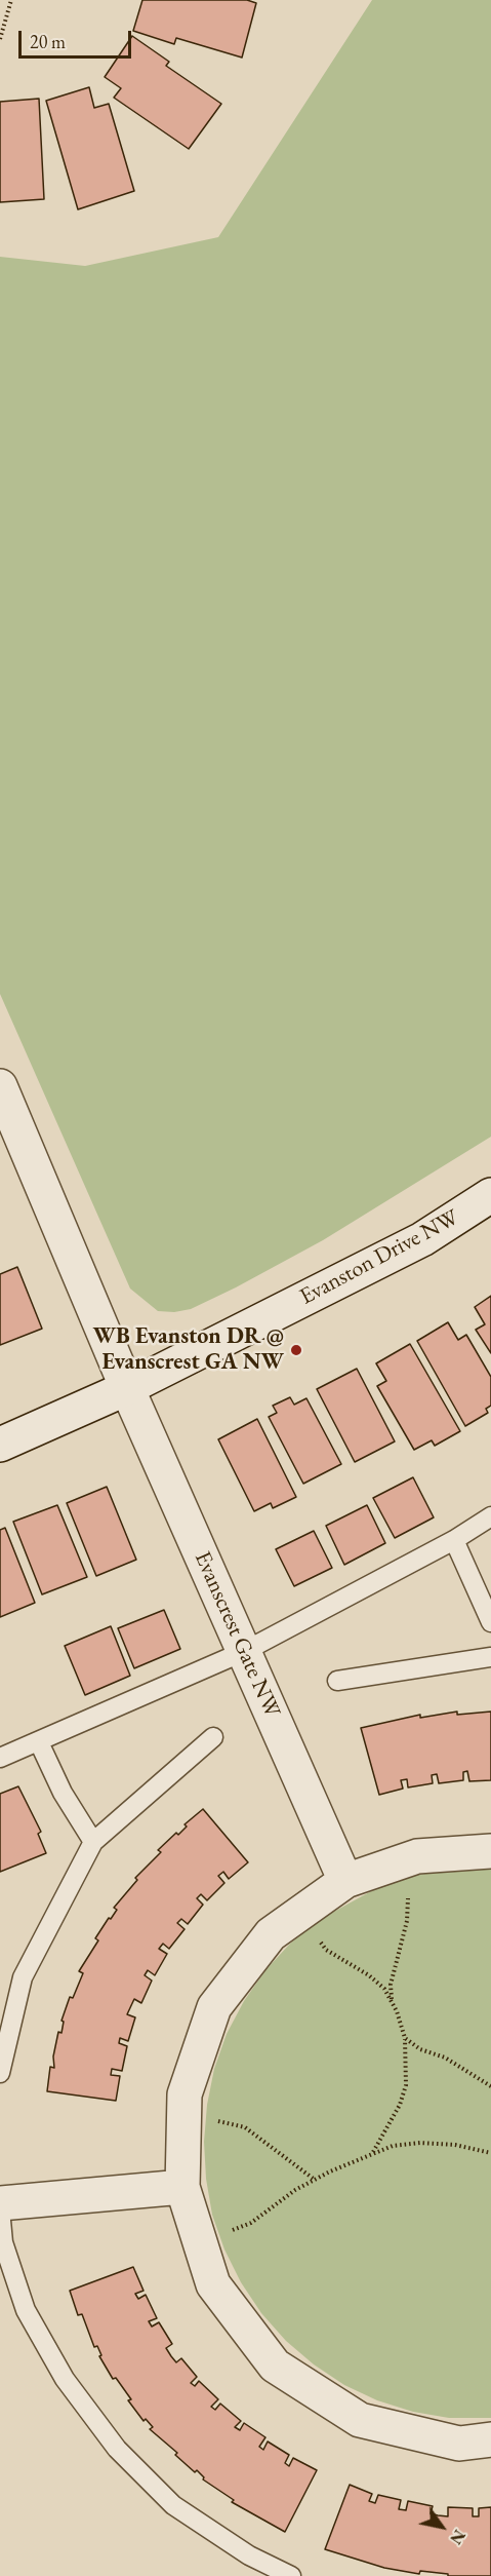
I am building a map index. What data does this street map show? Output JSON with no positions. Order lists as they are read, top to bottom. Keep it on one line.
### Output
{"streets":{"street":["Evanston Drive NW","Evanscrest Gate NW"]},"crossings":[["Evanston Drive NW","Evanscrest Gate NW"]],"places":["WB Evanston DR @ Evanscrest GA NW"],"scale_bar":"20 m","north":"bottom right"}
